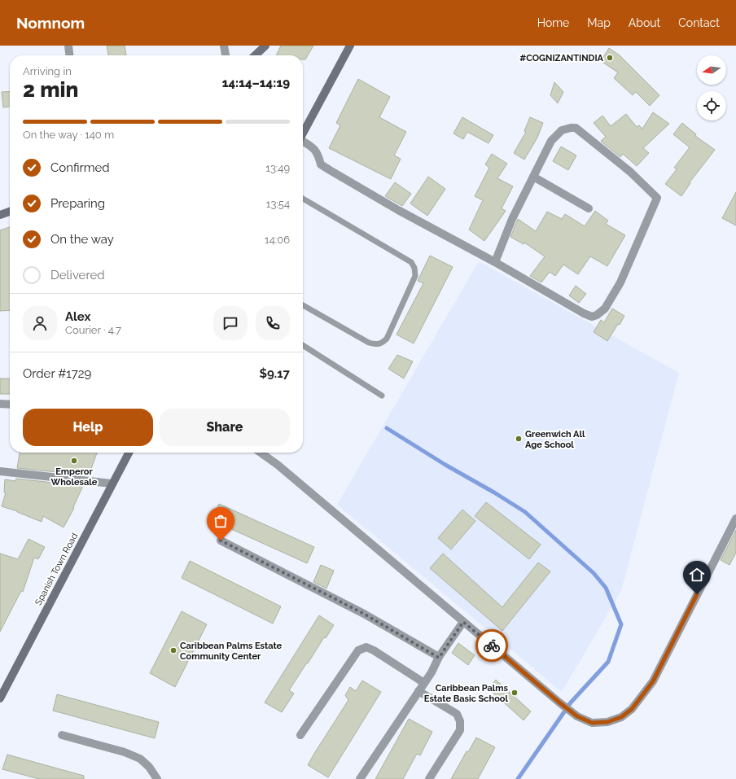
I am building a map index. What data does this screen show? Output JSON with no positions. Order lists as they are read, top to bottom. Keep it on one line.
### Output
{"streets":{"main road":["Spanish Town Road"]},"places":["#COGNIZANTINDIA","Greenwich All Age School","Emperor Wholesale","Caribbean Palms Estate Community Center","Caribbean Palms Estate Basic School"],"north":"left","page":{"header":"Nomnom","nav":["Home","Map","About","Contact"],"heading":["2 min","Arriving in","14:14–14:19"],"panel":["Alex","Courier · 4.7","Order #1729","$9.17"],"bar":"On the way · 140 m","list":[["Confirmed","13:49"],["Preparing","13:54"],["On the way","14:06"],"Delivered"],"buttons":["Help","Share"]}}
